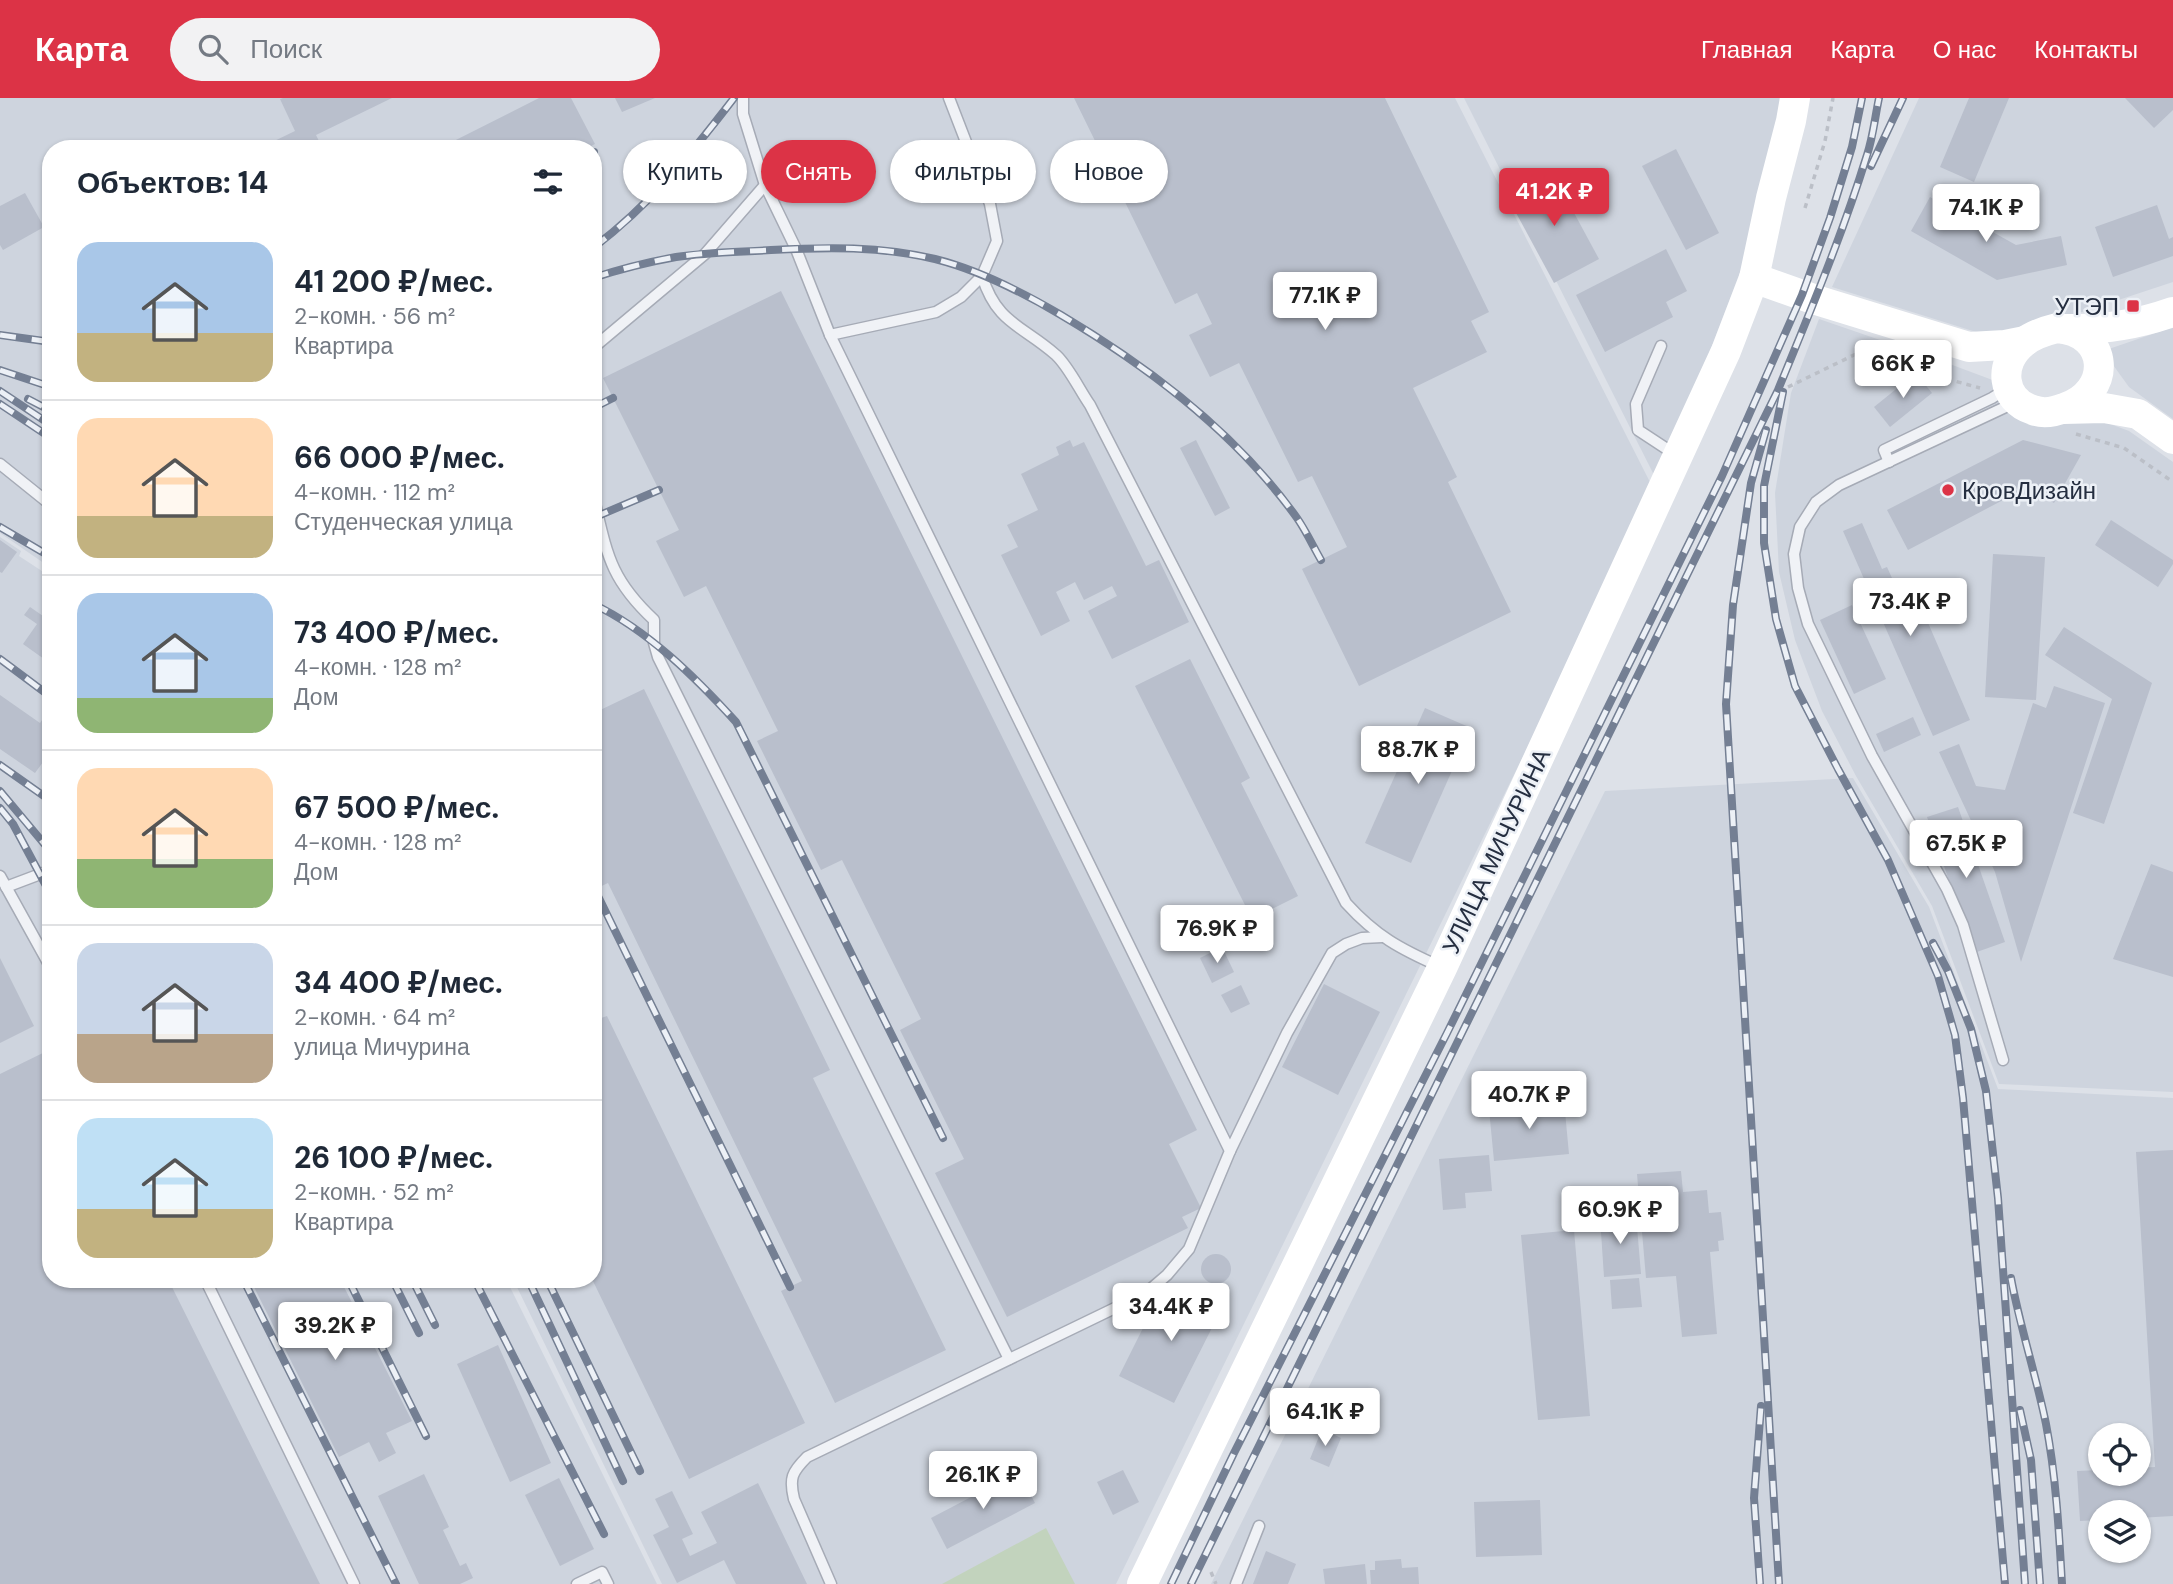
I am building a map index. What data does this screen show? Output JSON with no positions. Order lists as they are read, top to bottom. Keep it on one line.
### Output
{"streets":{"street":["УЛИЦА МИЧУРИНА"]},"places":{"transit":["УТЭП"],"other":["КровДизайн"]},"page":{"header":"Карта","search":"Поиск","nav":["Главная","Карта","О нас","Контакты"],"chip":["Купить","Снять","Фильтры","Новое"],"heading":"Объектов: 14","price":["41.2K ₽","74.1K ₽","77.1K ₽","66K ₽","73.4K ₽","88.7K ₽","67.5K ₽","76.9K ₽","40.7K ₽","60.9K ₽","34.4K ₽","39.2K ₽","64.1K ₽","26.1K ₽"],"list":[{"name":"41 200 ₽/мес.","note":"2-комн. · 56 m² · Квартира"},{"name":"66 000 ₽/мес.","note":"4-комн. · 112 m² · Студенческая улица"},{"name":"73 400 ₽/мес.","note":"4-комн. · 128 m² · Дом"},{"name":"67 500 ₽/мес.","note":"4-комн. · 128 m² · Дом"},{"name":"34 400 ₽/мес.","note":"2-комн. · 64 m² · улица Мичурина"},{"name":"26 100 ₽/мес.","note":"2-комн. · 52 m² · Квартира"}]}}
